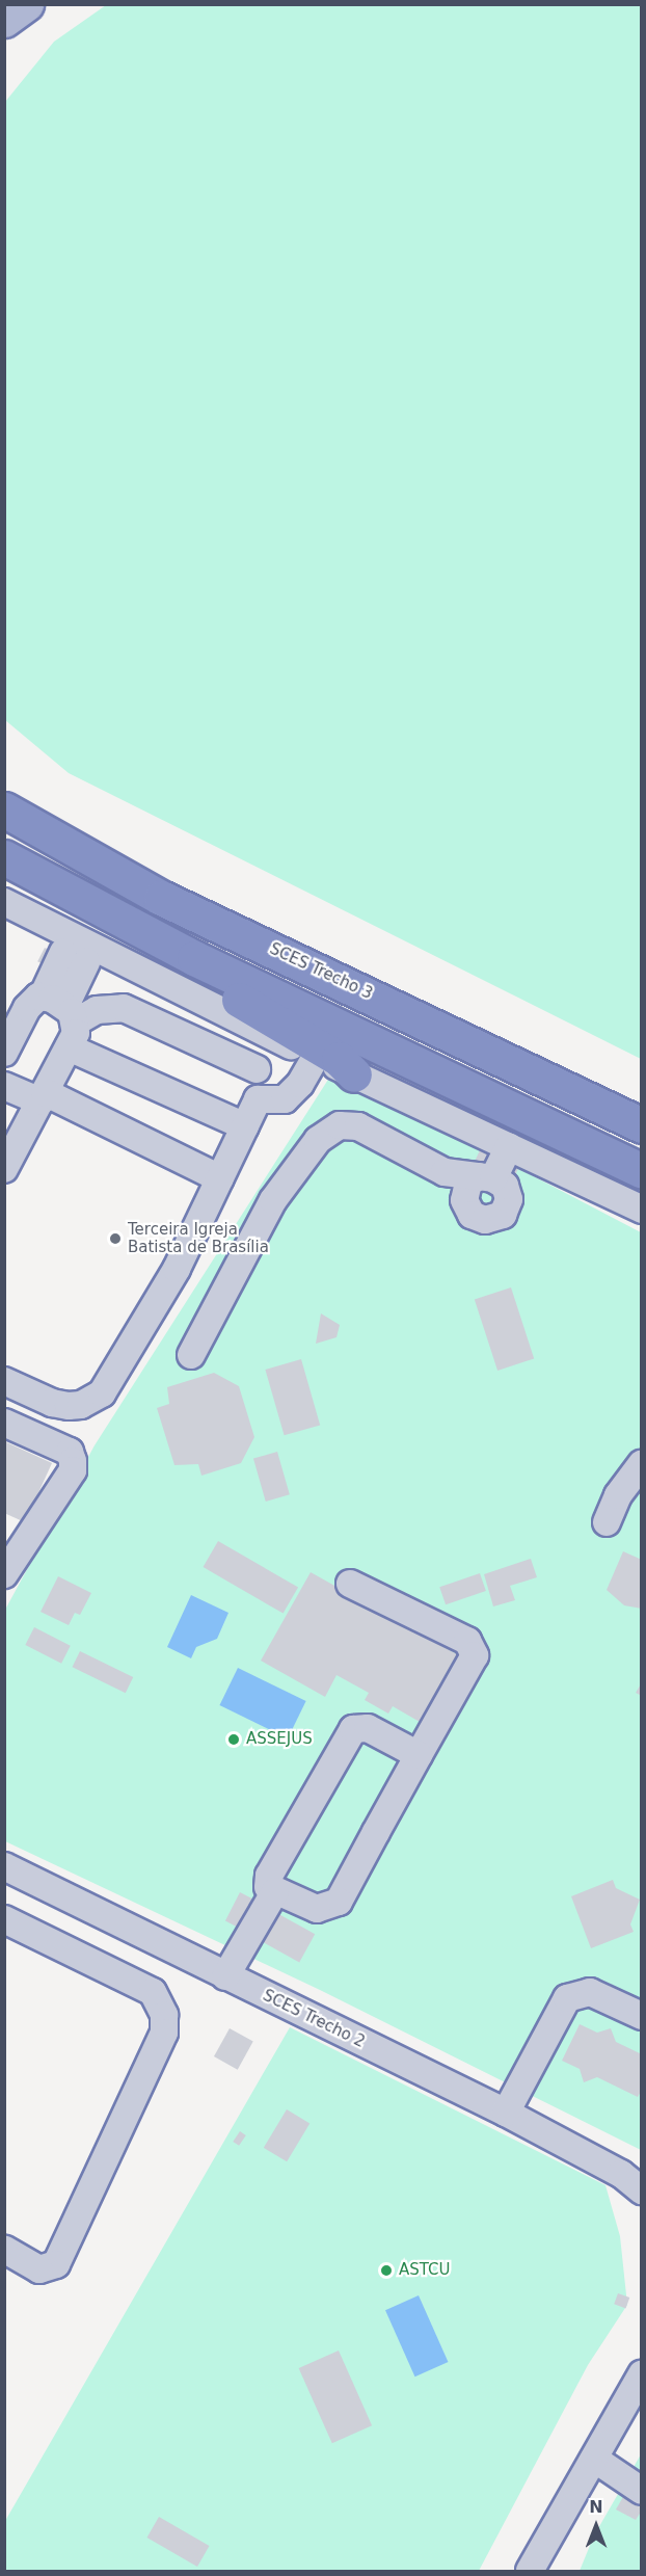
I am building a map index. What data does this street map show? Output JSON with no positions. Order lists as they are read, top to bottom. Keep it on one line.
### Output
{"streets":{"highway":["SCES Trecho 3"],"street":["SCES Trecho 2"]},"places":["Terceira Igreja Batista de Brasília","ASSEJUS","ASTCU"],"north":"top"}
